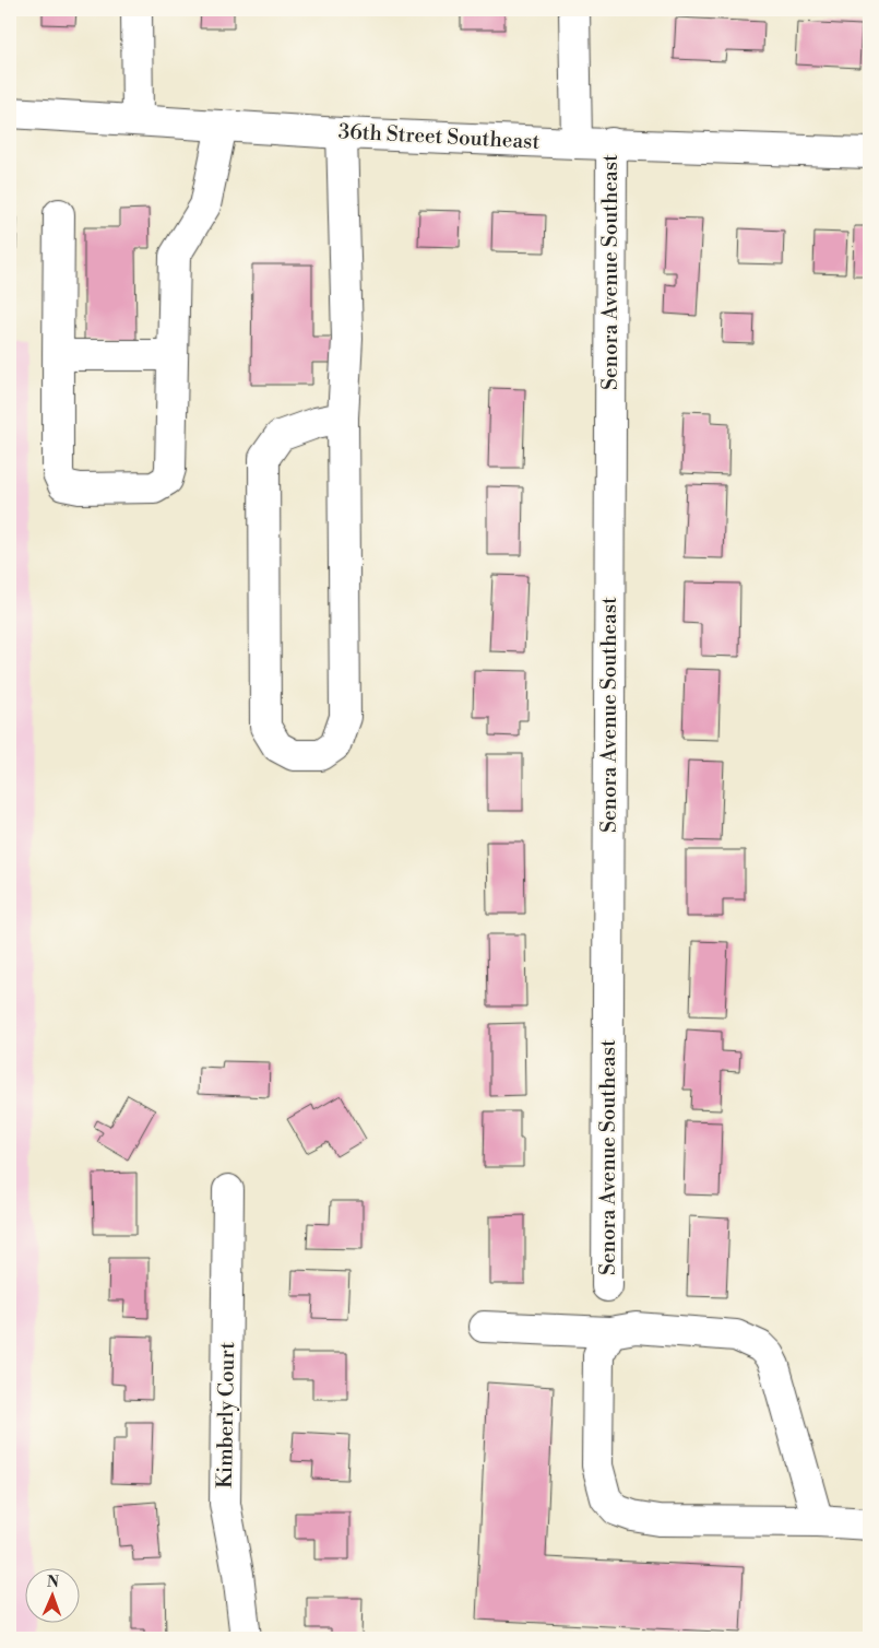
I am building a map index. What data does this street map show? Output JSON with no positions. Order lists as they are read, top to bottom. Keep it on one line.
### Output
{"streets":{"street":["36th Street Southeast","Senora Avenue Southeast","Kimberly Court"]},"crossings":[["36th Street Southeast","Senora Avenue Southeast"]],"north":"top"}
